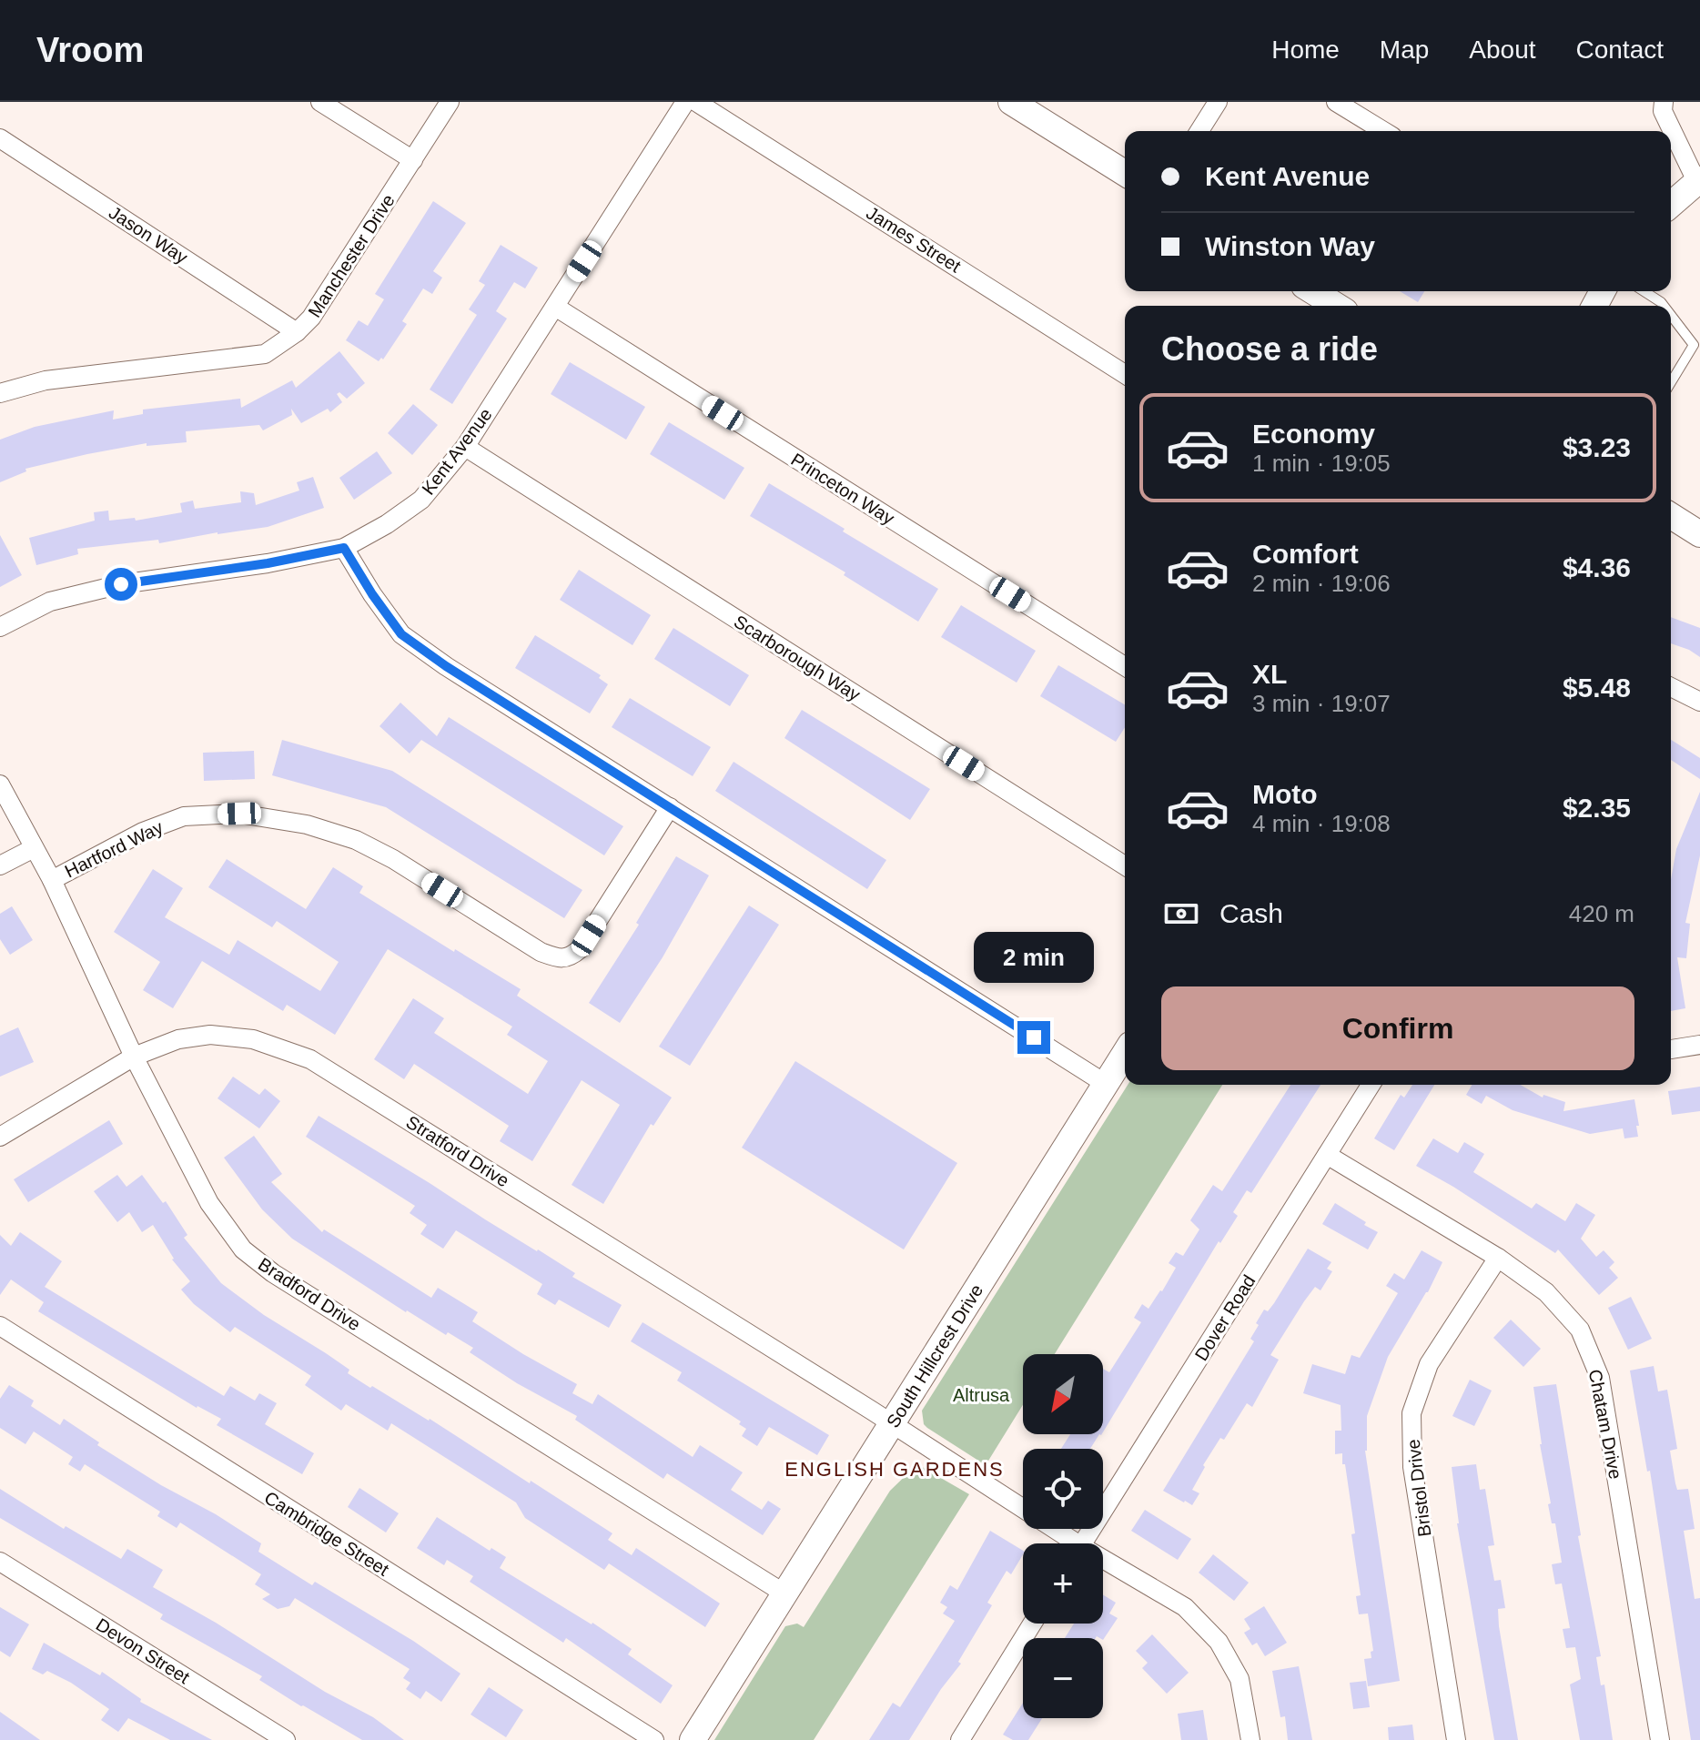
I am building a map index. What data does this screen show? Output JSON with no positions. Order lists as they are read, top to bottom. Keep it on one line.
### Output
{"streets":{"street":["Jason Way","James Street","Manchester Drive","Kent Avenue","Princeton Way","Scarborough Way","Hartford Way","Stratford Drive","Bradford Drive","Dover Road","South Hillcrest Drive","Chatam Drive","Bristol Drive","Cambridge Street","Devon Street"]},"crossings":[["Jason Way","Manchester Drive"],["Kent Avenue","Princeton Way"],["Kent Avenue","Scarborough Way"],["Hartford Way","Bradford Drive"],["Stratford Drive","Bradford Drive"],["Stratford Drive","South Hillcrest Drive"],["Bradford Drive","South Hillcrest Drive"],["Dover Road","Chatam Drive"],["Chatam Drive","Bristol Drive"]],"districts":["ENGLISH GARDENS"],"parks":["Altrusa"],"north":"bottom left","page":{"header":"Vroom","nav":["Home","Map","About","Contact"],"banner":["Kent Avenue","Winston Way"],"heading":"Choose a ride","list":[{"name":"Economy","note":"1 min · 19:05","value":"$3.23"},{"name":"Comfort","note":"2 min · 19:06","value":"$4.36"},{"name":"XL","note":"3 min · 19:07","value":"$5.48"},{"name":"Moto","note":"4 min · 19:08","value":"$2.35"}],"pay":["Cash","420 m"],"bubble":"2 min","buttons":"Confirm","map_buttons":["+","−"]}}
